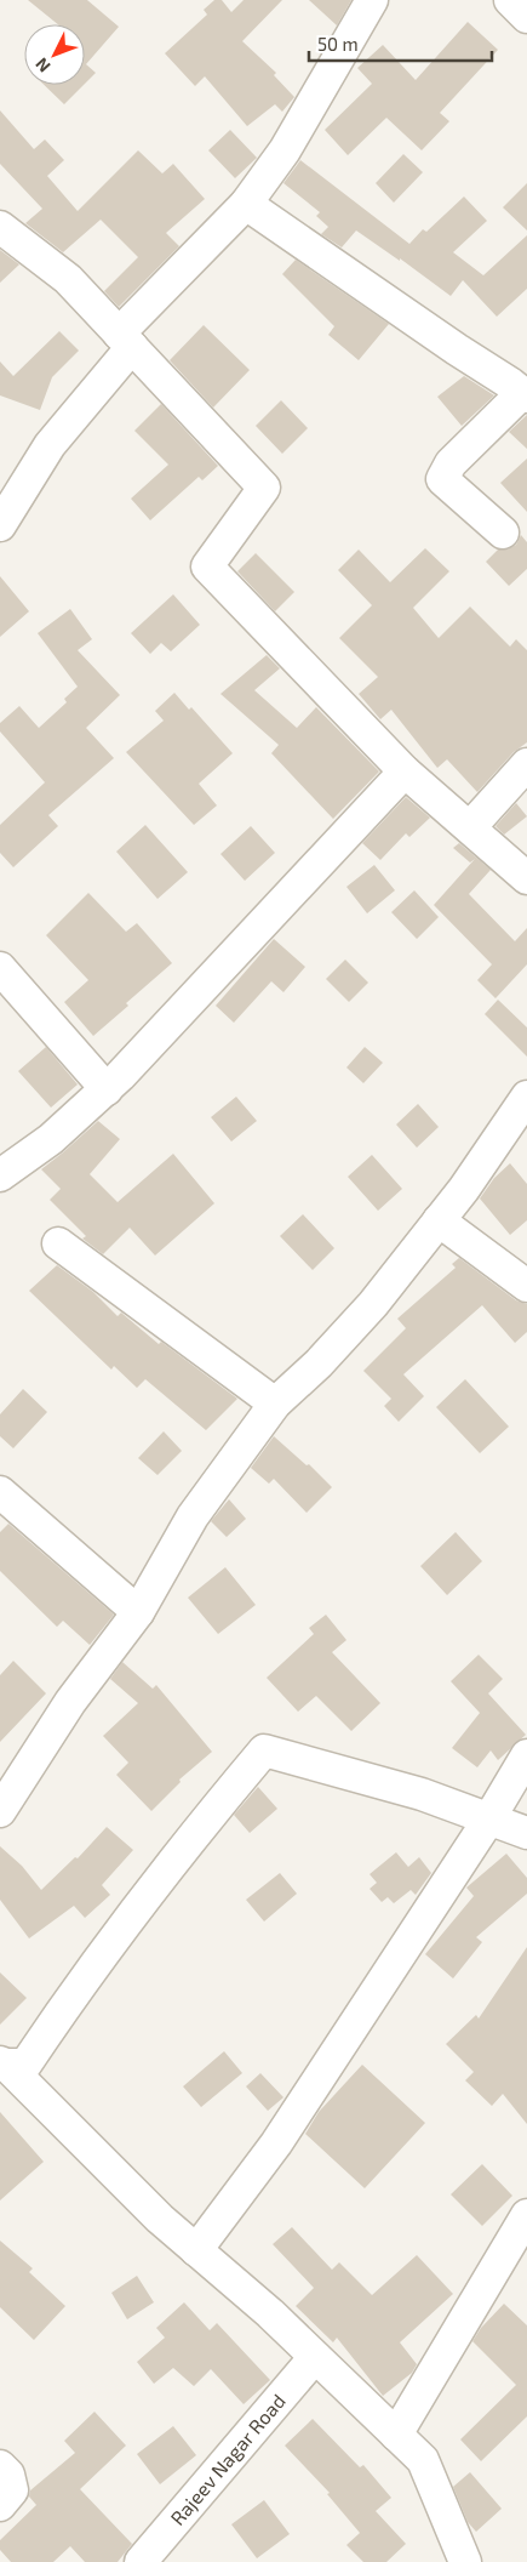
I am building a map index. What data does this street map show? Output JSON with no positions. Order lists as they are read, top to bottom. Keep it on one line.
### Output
{"streets":{"street":["Rajeev Nagar Road"]},"scale_bar":"50 m","north":"bottom left"}
